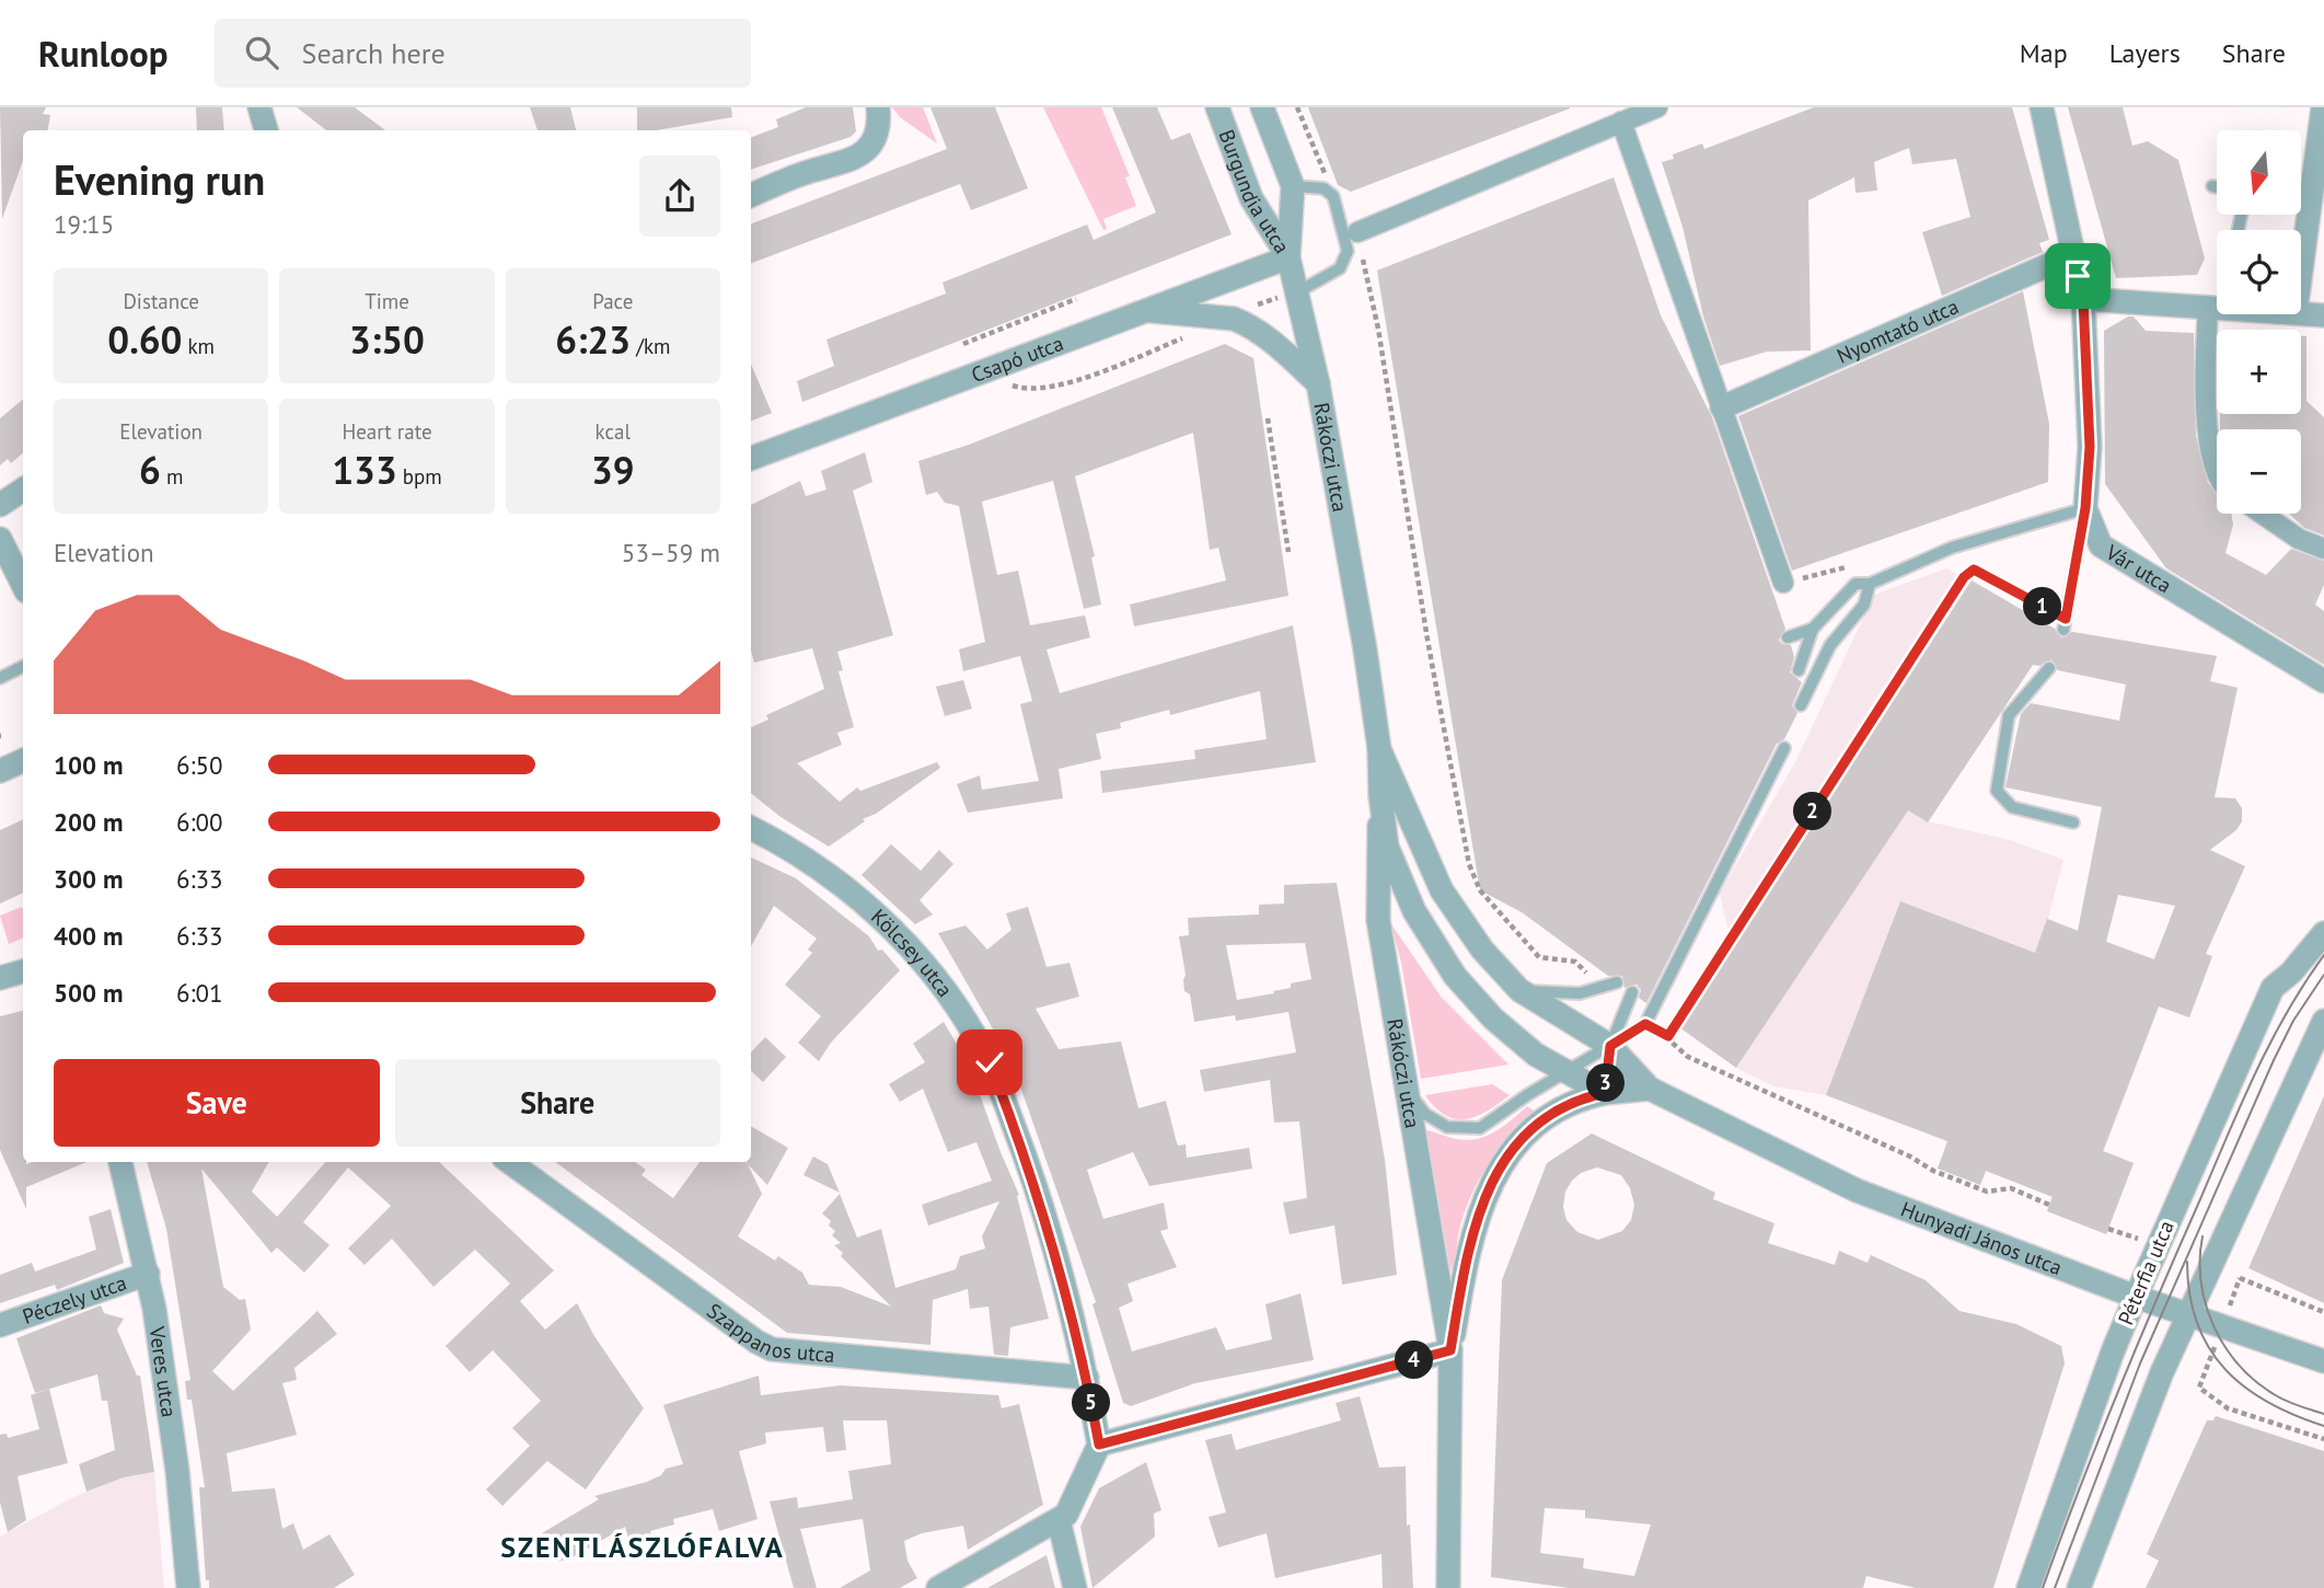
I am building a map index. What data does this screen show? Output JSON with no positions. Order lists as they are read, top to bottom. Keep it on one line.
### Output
{"streets":{"street":["Burgundia utca","Nyomtató utca","Csapó utca","Rákóczi utca","Vár utca","Kölcsey utca","Hunyadi János utca","Péterfia utca","Péczely utca","Szappanos utca","Veres utca"]},"crossings":[["Burgundia utca","Csapó utca"],["Burgundia utca","Rákóczi utca"],["Nyomtató utca","Vár utca"],["Csapó utca","Rákóczi utca"],["Rákóczi utca","Hunyadi János utca"],["Kölcsey utca","Szappanos utca"],["Hunyadi János utca","Péterfia utca"],["Péczely utca","Veres utca"]],"districts":["SZENTLÁSZLÓFALVA"],"north":"bottom","page":{"header":"Runloop","search":"Search here","nav":["Map","Layers","Share"],"map_buttons":["+","−"],"heading":["Evening run","19:15"],"stats":[["Distance","0.60 km"],["Time","3:50"],["Pace","6:23 /km"],["Elevation","6 m"],["Heart rate","133 bpm"],["kcal","39"]],"chart":["Elevation","53–59 m"],"pins":["1","2","3","4","5"],"list":[{"name":"100 m","note":"6:50"},{"name":"200 m","note":"6:00"},{"name":"300 m","note":"6:33"},{"name":"400 m","note":"6:33"},{"name":"500 m","note":"6:01"}],"buttons":["Save","Share"]}}
